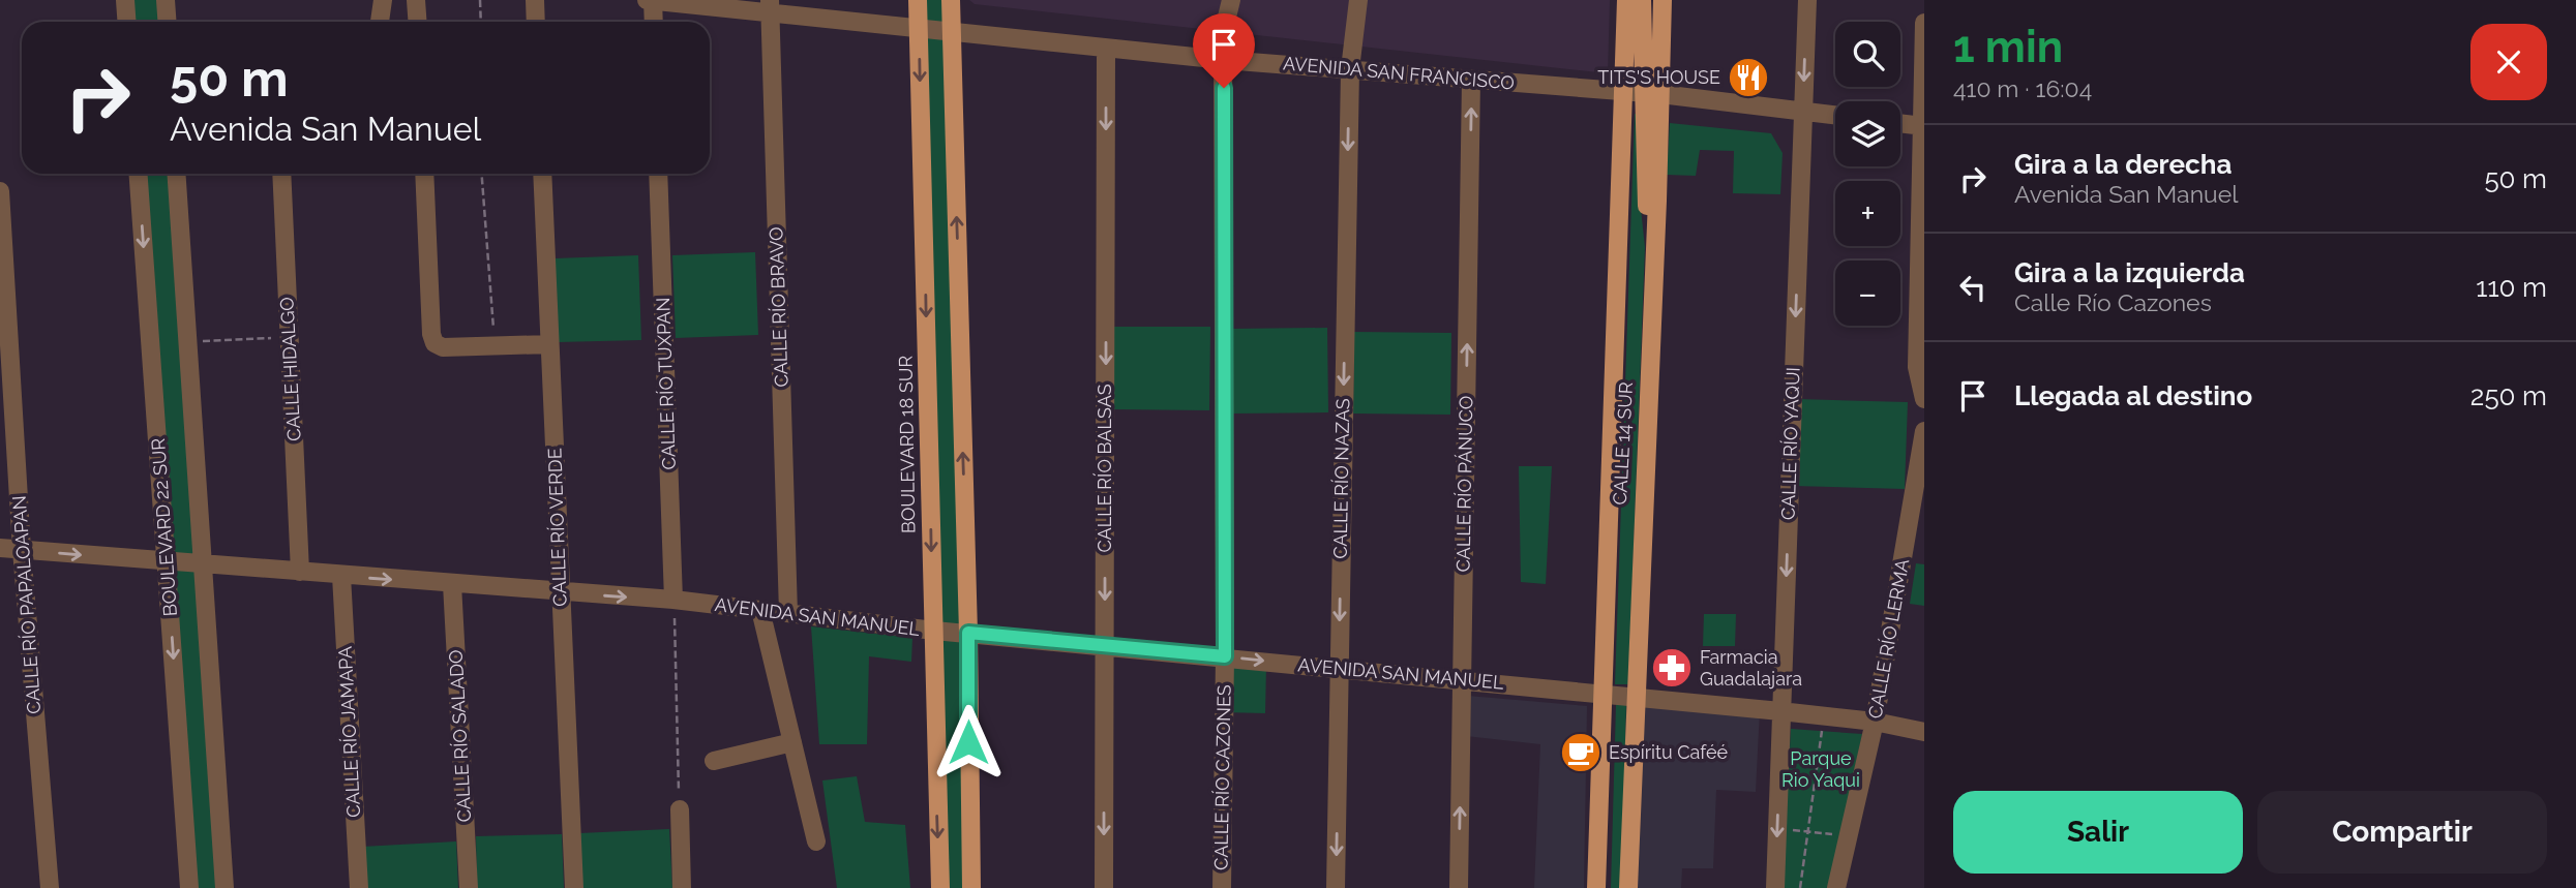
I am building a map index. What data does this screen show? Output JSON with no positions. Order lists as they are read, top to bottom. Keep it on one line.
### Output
{"streets":{"main road":["CALLE 14 SUR","BOULEVARD 18 SUR"],"street":["AVENIDA SAN FRANCISCO","CALLE RÍO BRAVO","CALLE HIDALGO","CALLE RÍO TUXPAN","CALLE RÍO YAQUI","CALLE RÍO BALSAS","CALLE RÍO NAZAS","CALLE RÍO PÁNUCO","BOULEVARD 22 SUR","CALLE RÍO VERDE","CALLE RÍO PAPALOAPAN","AVENIDA SAN MANUEL","CALLE RÍO LERMA","CALLE RÍO JAMAPA","CALLE RÍO SALADO","CALLE RÍO CAZONES"]},"crossings":[["AVENIDA SAN FRANCISCO","CALLE RÍO BRAVO"],["AVENIDA SAN FRANCISCO","CALLE 14 SUR"],["AVENIDA SAN FRANCISCO","CALLE RÍO YAQUI"],["AVENIDA SAN FRANCISCO","BOULEVARD 18 SUR"],["AVENIDA SAN FRANCISCO","CALLE RÍO BALSAS"],["AVENIDA SAN FRANCISCO","CALLE RÍO NAZAS"],["AVENIDA SAN FRANCISCO","CALLE RÍO PÁNUCO"],["AVENIDA SAN FRANCISCO","CALLE RÍO CAZONES"],["CALLE RÍO BRAVO","AVENIDA SAN MANUEL"],["CALLE HIDALGO","AVENIDA SAN MANUEL"],["CALLE RÍO TUXPAN","AVENIDA SAN MANUEL"],["CALLE 14 SUR","AVENIDA SAN MANUEL"],["CALLE RÍO YAQUI","AVENIDA SAN MANUEL"],["BOULEVARD 18 SUR","AVENIDA SAN MANUEL"],["CALLE RÍO BALSAS","AVENIDA SAN MANUEL"],["CALLE RÍO NAZAS","AVENIDA SAN MANUEL"],["CALLE RÍO PÁNUCO","AVENIDA SAN MANUEL"],["BOULEVARD 22 SUR","AVENIDA SAN MANUEL"],["CALLE RÍO VERDE","AVENIDA SAN MANUEL"],["CALLE RÍO PAPALOAPAN","AVENIDA SAN MANUEL"],["AVENIDA SAN MANUEL","CALLE RÍO LERMA"],["AVENIDA SAN MANUEL","CALLE RÍO JAMAPA"],["AVENIDA SAN MANUEL","CALLE RÍO SALADO"],["AVENIDA SAN MANUEL","CALLE RÍO CAZONES"]],"one_way":["CALLE RÍO BALSAS","CALLE RÍO NAZAS","CALLE RÍO PÁNUCO"],"parks":["Parque Rio Yaqui"],"places":{"restaurant":["TITS'S HOUSE"],"pharmacy":["Farmacia Guadalajara"],"cafe":["Espíritu Caféé"]},"page":{"heading":["1 min","410 m · 16:04"],"map_buttons":["+","−"],"turn":["50 m","Avenida San Manuel"],"list":[{"name":"Gira a la derecha","note":"Avenida San Manuel","value":"50 m"},{"name":"Gira a la izquierda","note":"Calle Río Cazones","value":"110 m"},{"name":"Llegada al destino","value":"250 m"}],"buttons":["Salir","Compartir"]}}
